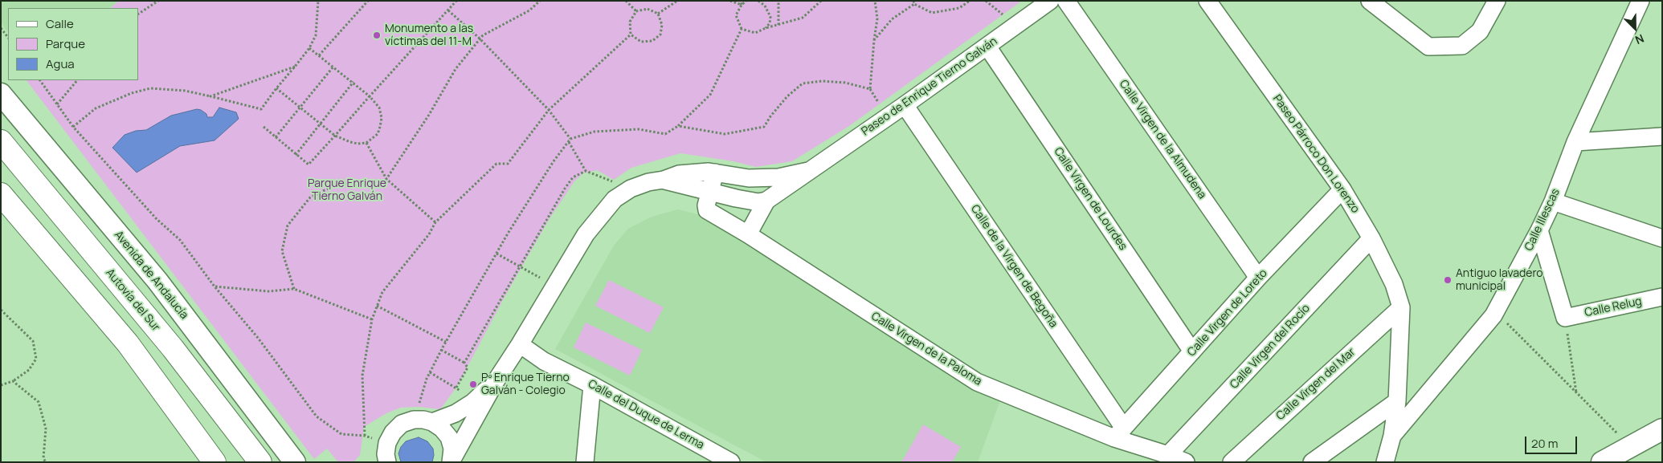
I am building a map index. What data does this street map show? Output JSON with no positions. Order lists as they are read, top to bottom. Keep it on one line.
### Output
{"streets":{"highway":["Autovía del Sur"],"street":["Paseo de Enrique Tierno Galván","Calle Virgen de la Almudena","Paseo Párroco Don Lorenzo","Calle Virgen de Lourdes","Calle Illescas","Calle de la Virgen de Begoña","Avenida de Andalucía","Calle Relug","Calle Virgen de Loreto","Calle Virgen del Rocío","Calle Virgen de la Paloma","Calle Virgen del Mar","Calle del Duque de Lerma"]},"crossings":[["Paseo de Enrique Tierno Galván","Calle Virgen de Lourdes"],["Paseo de Enrique Tierno Galván","Calle de la Virgen de Begoña"],["Paseo de Enrique Tierno Galván","Calle Virgen de la Paloma"],["Paseo de Enrique Tierno Galván","Calle del Duque de Lerma"],["Calle Virgen de la Almudena","Calle Virgen de Loreto"],["Paseo Párroco Don Lorenzo","Calle Illescas"],["Paseo Párroco Don Lorenzo","Calle Virgen de Loreto"],["Paseo Párroco Don Lorenzo","Calle Virgen del Rocío"],["Paseo Párroco Don Lorenzo","Calle Virgen del Mar"],["Calle Virgen de Lourdes","Calle Virgen de Loreto"],["Calle de la Virgen de Begoña","Calle Virgen de Loreto"],["Calle de la Virgen de Begoña","Calle Virgen de la Paloma"],["Calle Virgen de Loreto","Calle Virgen de la Paloma"],["Calle Virgen del Rocío","Calle Virgen de la Paloma"]],"parks":["Parque Enrique Tierno Galván"],"places":["Monumento a las víctimas del 11-M","Antiguo lavadero municipal","Pº Enrique Tierno Galván - Colegio"],"legend":["Calle","Parque","Agua"],"scale_bar":"20 m","north":"bottom right"}
